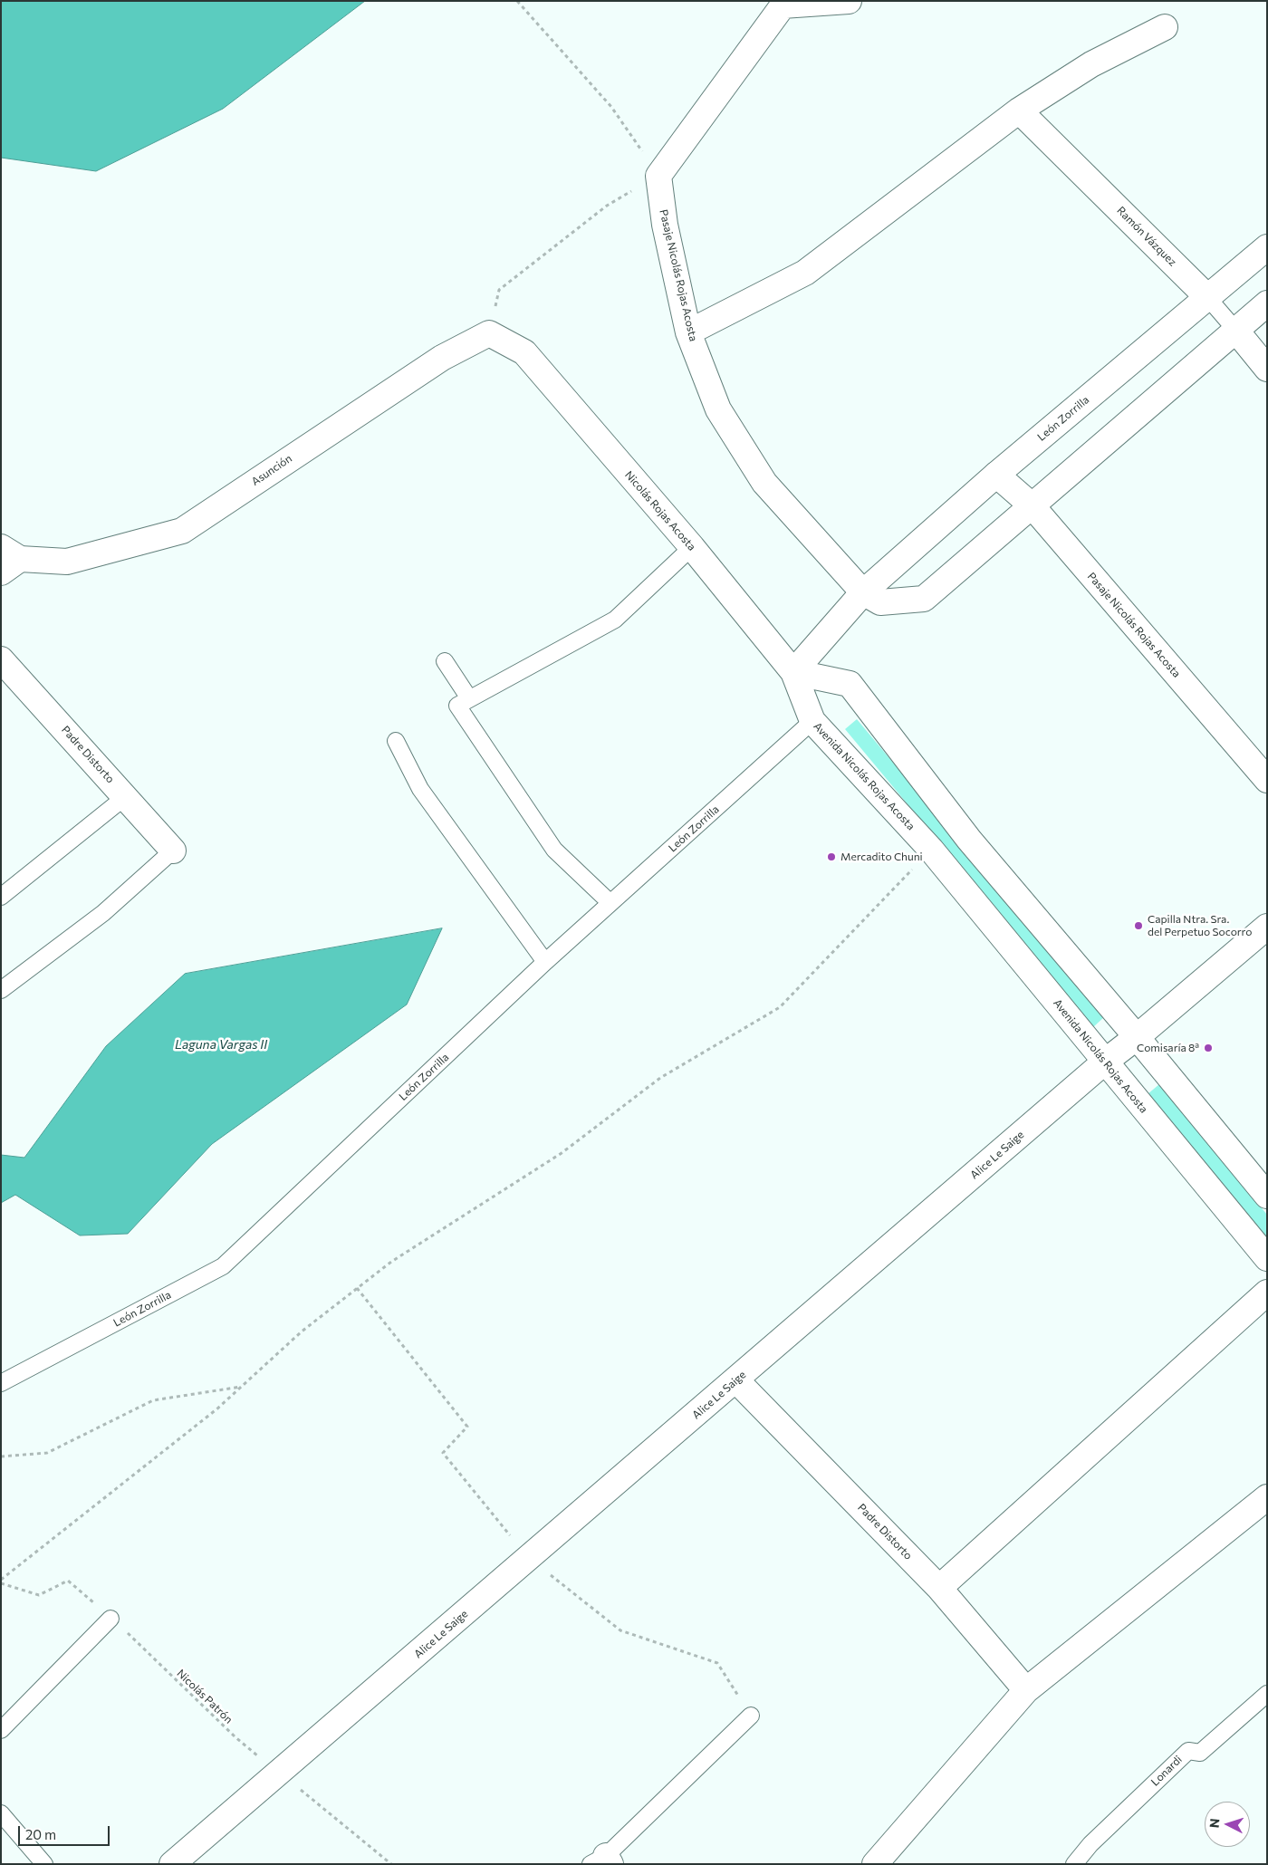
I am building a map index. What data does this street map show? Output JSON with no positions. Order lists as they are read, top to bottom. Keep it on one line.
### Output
{"streets":{"street":["Ramón Vázquez","Pasaje Nicolás Rojas Acosta","León Zorrilla","Asunción","Nicolás Rojas Acosta","Padre Distorto","Avenida Nicolás Rojas Acosta","Alice Le Saige"],"lane":["Lonardi"],"path":["Nicolás Patrón"]},"crossings":[["Ramón Vázquez","León Zorrilla"],["Pasaje Nicolás Rojas Acosta","León Zorrilla"],["León Zorrilla","Nicolás Rojas Acosta"],["León Zorrilla","Avenida Nicolás Rojas Acosta"],["Asunción","Nicolás Rojas Acosta"],["Nicolás Rojas Acosta","Avenida Nicolás Rojas Acosta"],["Padre Distorto","Alice Le Saige"],["Avenida Nicolás Rojas Acosta","Alice Le Saige"],["Alice Le Saige","Nicolás Patrón"]],"water":["Laguna Vargas II"],"places":["Mercadito Chuni","Capilla Ntra. Sra. del Perpetuo Socorro","Comisaría 8ª"],"scale_bar":"20 m","north":"left"}
